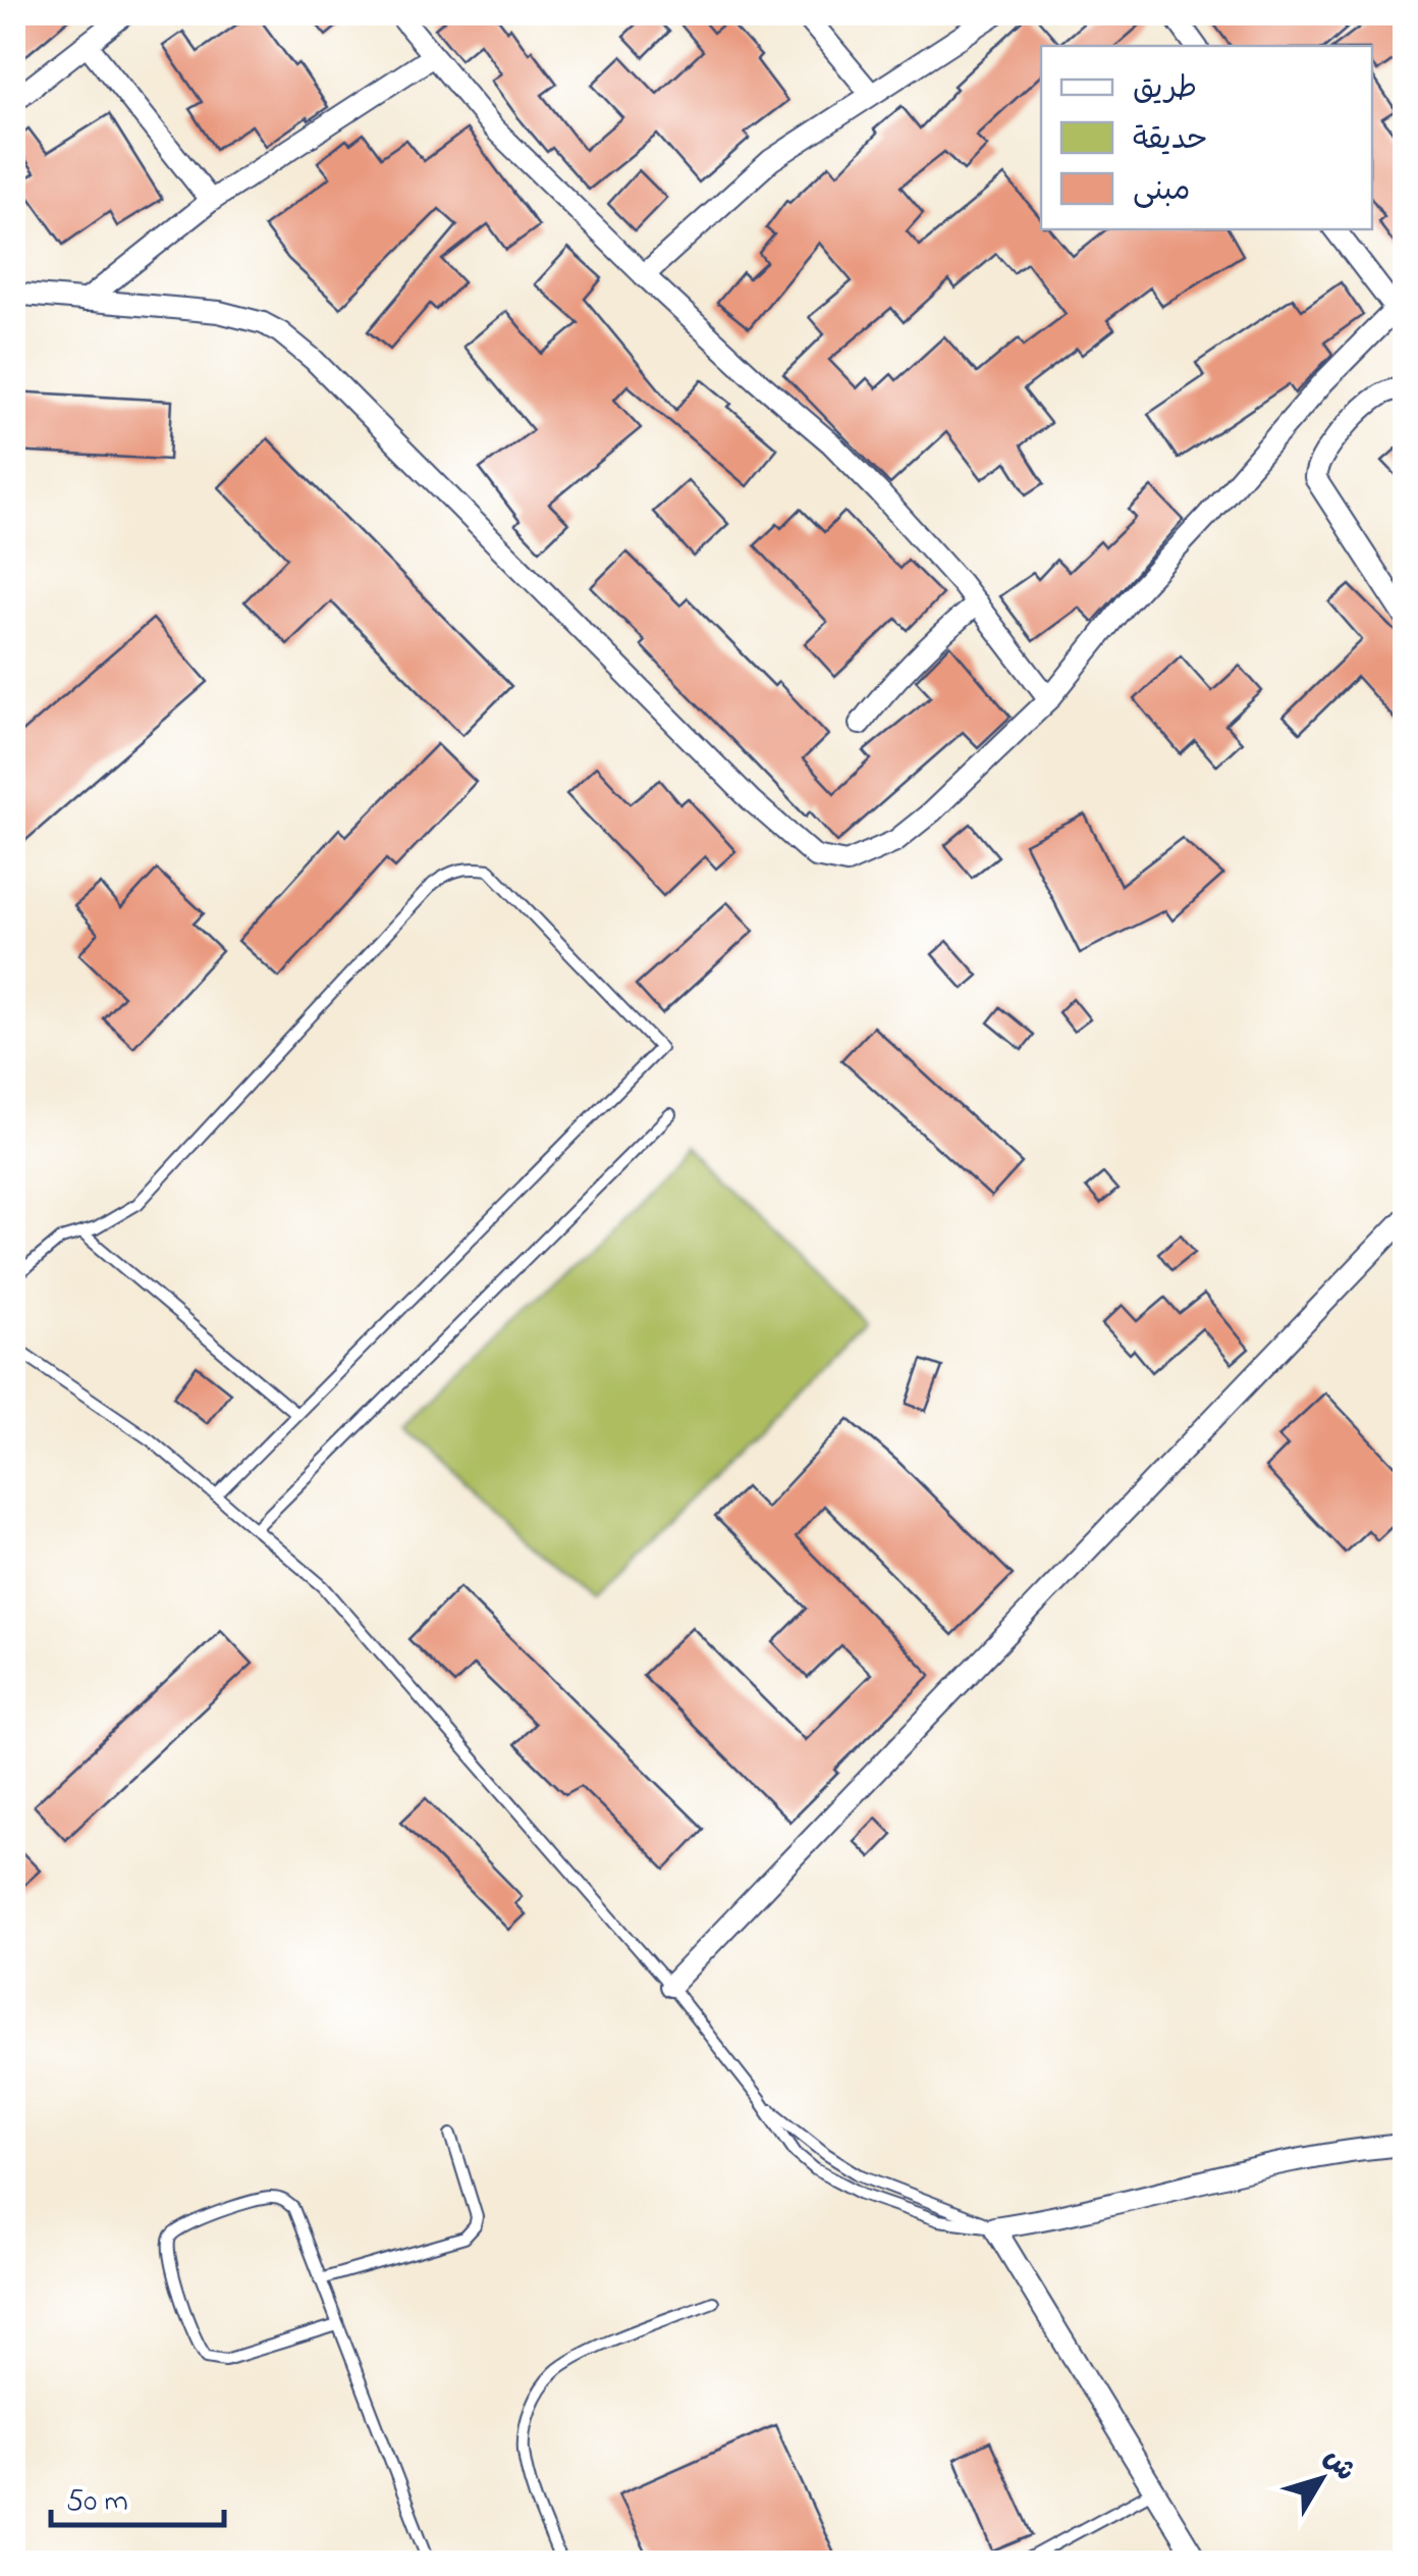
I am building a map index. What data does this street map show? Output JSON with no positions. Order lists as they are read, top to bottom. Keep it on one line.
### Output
{"legend":["طريق","حديقة","مبنى"],"scale_bar":"50 m","north":"top right"}
